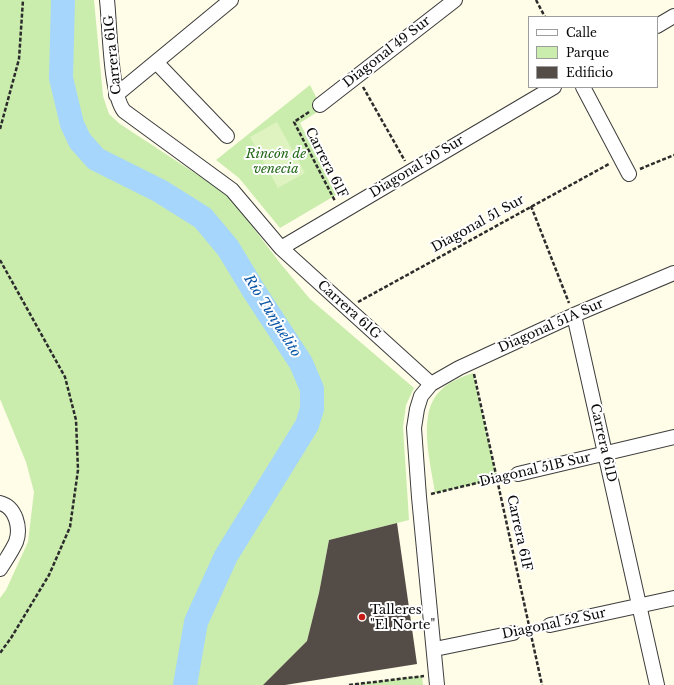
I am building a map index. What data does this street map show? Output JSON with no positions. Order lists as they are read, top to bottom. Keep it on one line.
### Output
{"streets":{"street":["Diagonal 49 Sur","Carrera 61G","Diagonal 50 Sur","Diagonal 51A Sur","Carrera 61D","Diagonal 51B Sur","Diagonal 52 Sur"],"path":["Carrera 61F","Diagonal 51 Sur"]},"crossings":[["Diagonal 49 Sur","Carrera 61F"],["Carrera 61G","Diagonal 50 Sur"],["Carrera 61G","Diagonal 51 Sur"],["Carrera 61G","Diagonal 51A Sur"],["Carrera 61F","Diagonal 50 Sur"],["Carrera 61F","Diagonal 51A Sur"],["Carrera 61F","Diagonal 51B Sur"],["Carrera 61F","Diagonal 52 Sur"],["Diagonal 51A Sur","Carrera 61D"],["Carrera 61D","Diagonal 51B Sur"],["Carrera 61D","Diagonal 52 Sur"]],"water":["Río Tunjuelito"],"parks":["Rincón de venecia"],"places":["Talleres \"El Norte\""],"legend":["Calle","Parque","Edificio"]}
